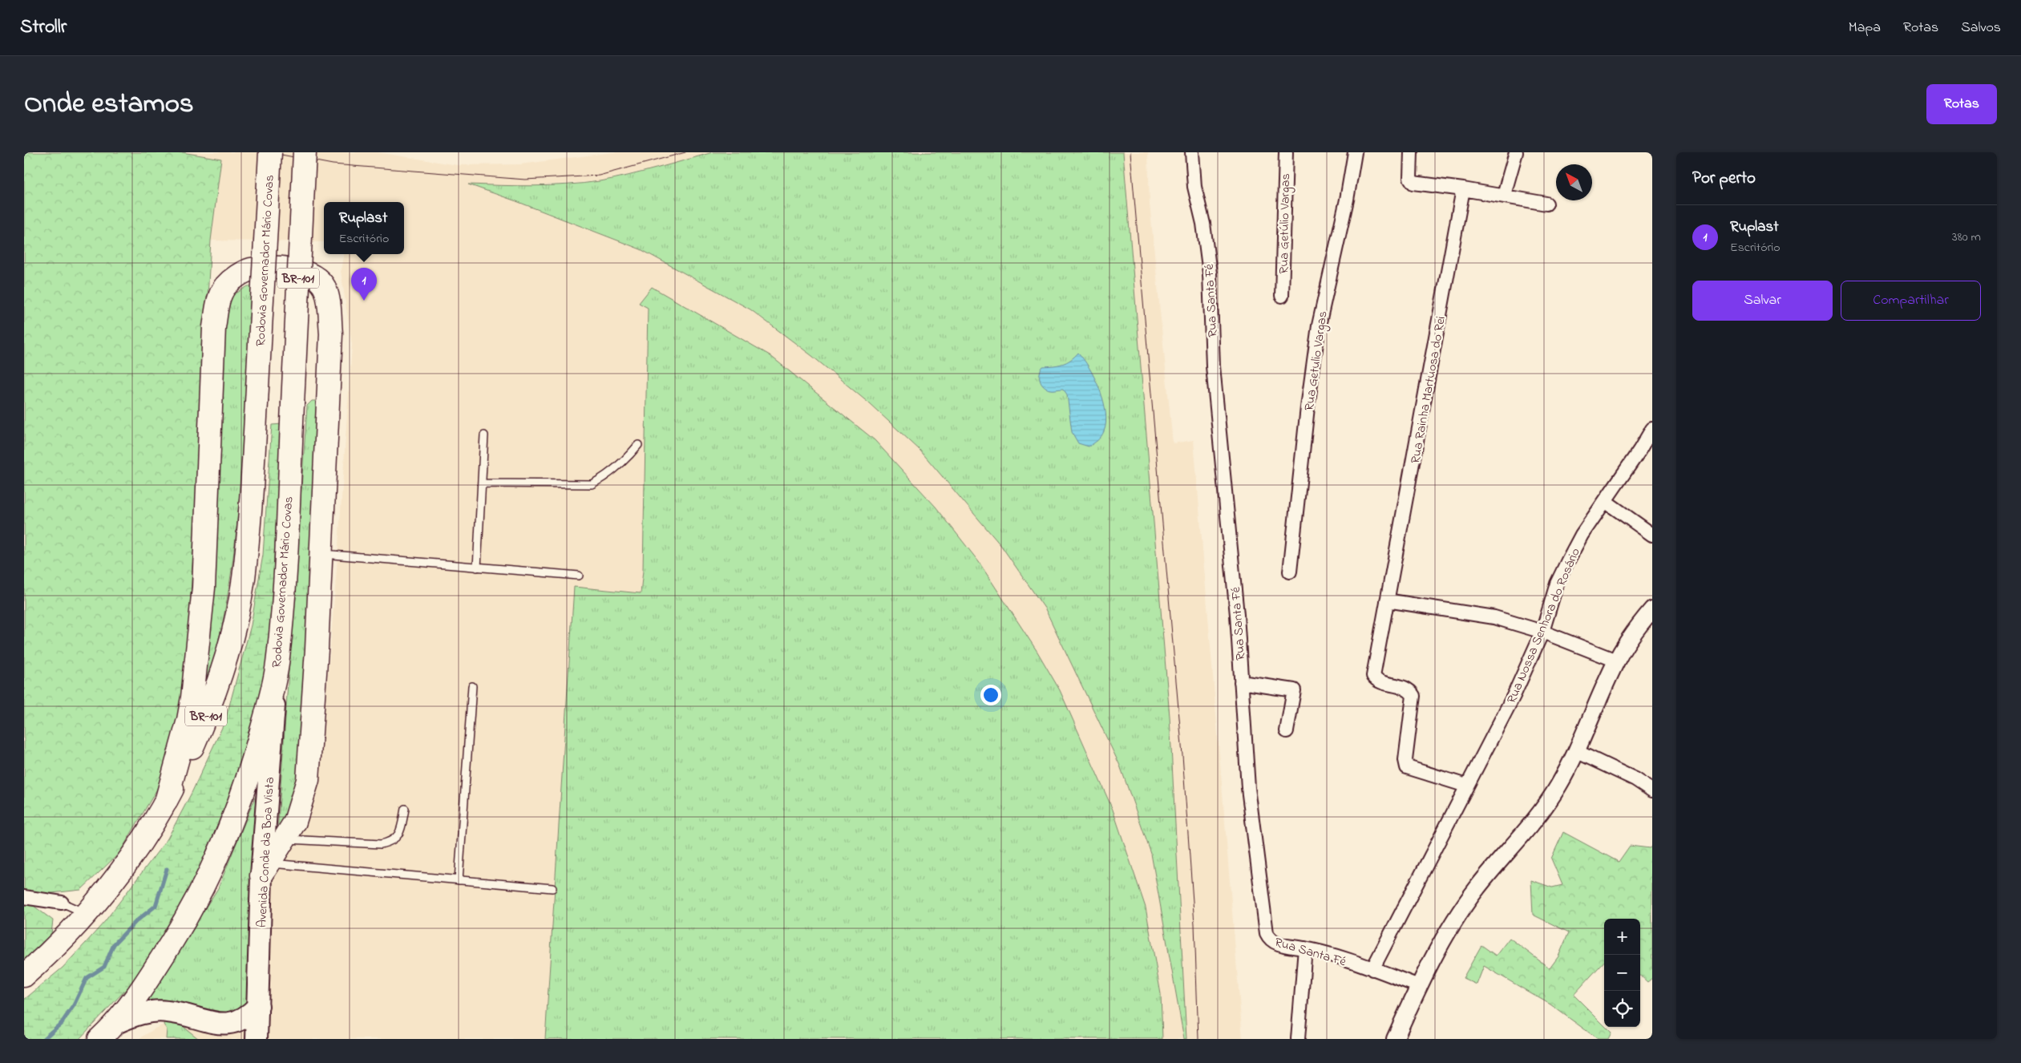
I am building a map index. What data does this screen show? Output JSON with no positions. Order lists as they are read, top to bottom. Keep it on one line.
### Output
{"streets":{"highway":["Rodovia Governador Mário Covas","BR-101"],"main road":["Avenida Conde da Boa Vista"],"street":["Rua Getúlio Vargas","Rua Santa Fé","Rua Getulio Vargas","Rua Rainha Martuosa do Rei","Rua Nossa Senhora do Rosário"]},"crossings":[["Rodovia Governador Mário Covas","BR-101"],["Rodovia Governador Mário Covas","Avenida Conde da Boa Vista"],["Rua Santa Fé","Rua Nossa Senhora do Rosário"],["Rua Rainha Martuosa do Rei","Rua Nossa Senhora do Rosário"]],"north":"top left","page":{"header":"Strollr","nav":["Mapa","Rotas","Salvos"],"title":"Onde estamos","buttons":["Rotas",["Salvar","Compartilhar"]],"heading":"Por perto","popup":["Ruplast","Escritório"],"list":[{"mark":"1","name":"Ruplast","note":"Escritório","value":"380 m"}],"pins":"1","map_buttons":["+","−"]}}
